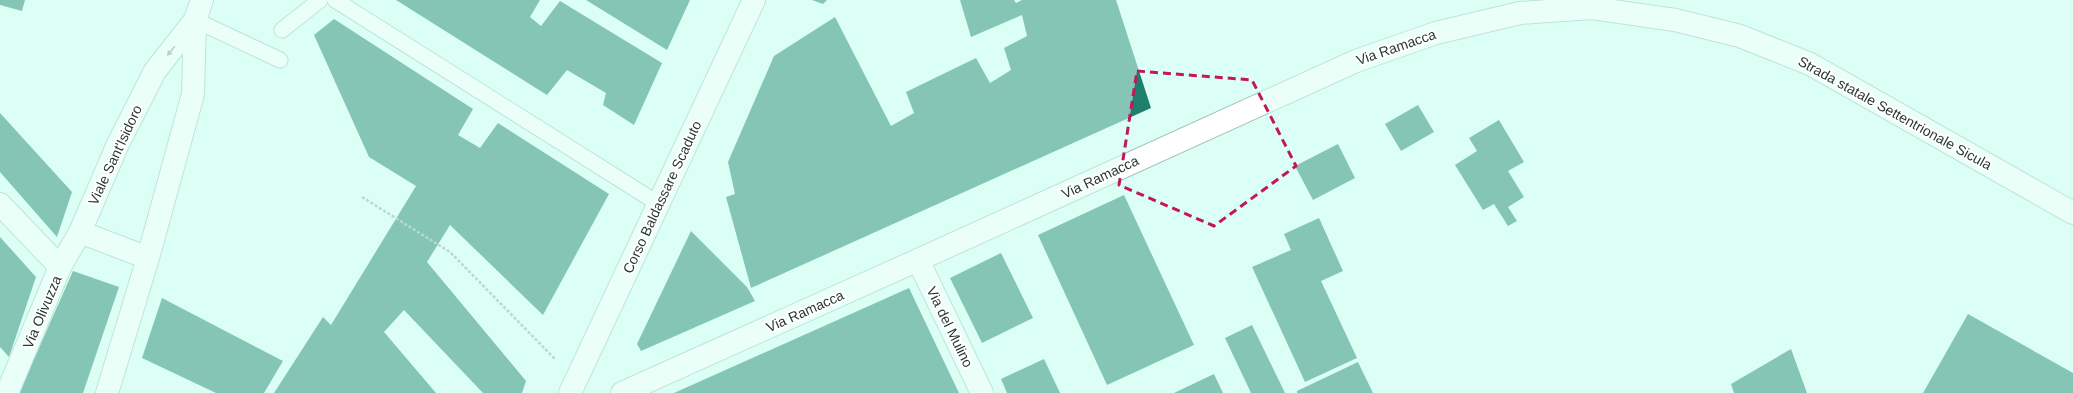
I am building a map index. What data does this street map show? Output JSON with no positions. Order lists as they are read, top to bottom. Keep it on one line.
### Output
{"streets":{"street":["Via Ramacca","Strada statale Settentrionale Sicula","Viale Sant'Isidoro","Corso Baldassare Scaduto","Via Olivuzza","Via del Mulino"]},"crossings":[["Via Ramacca","Strada statale Settentrionale Sicula"],["Via Ramacca","Via del Mulino"],["Viale Sant'Isidoro","Via Olivuzza"]]}
